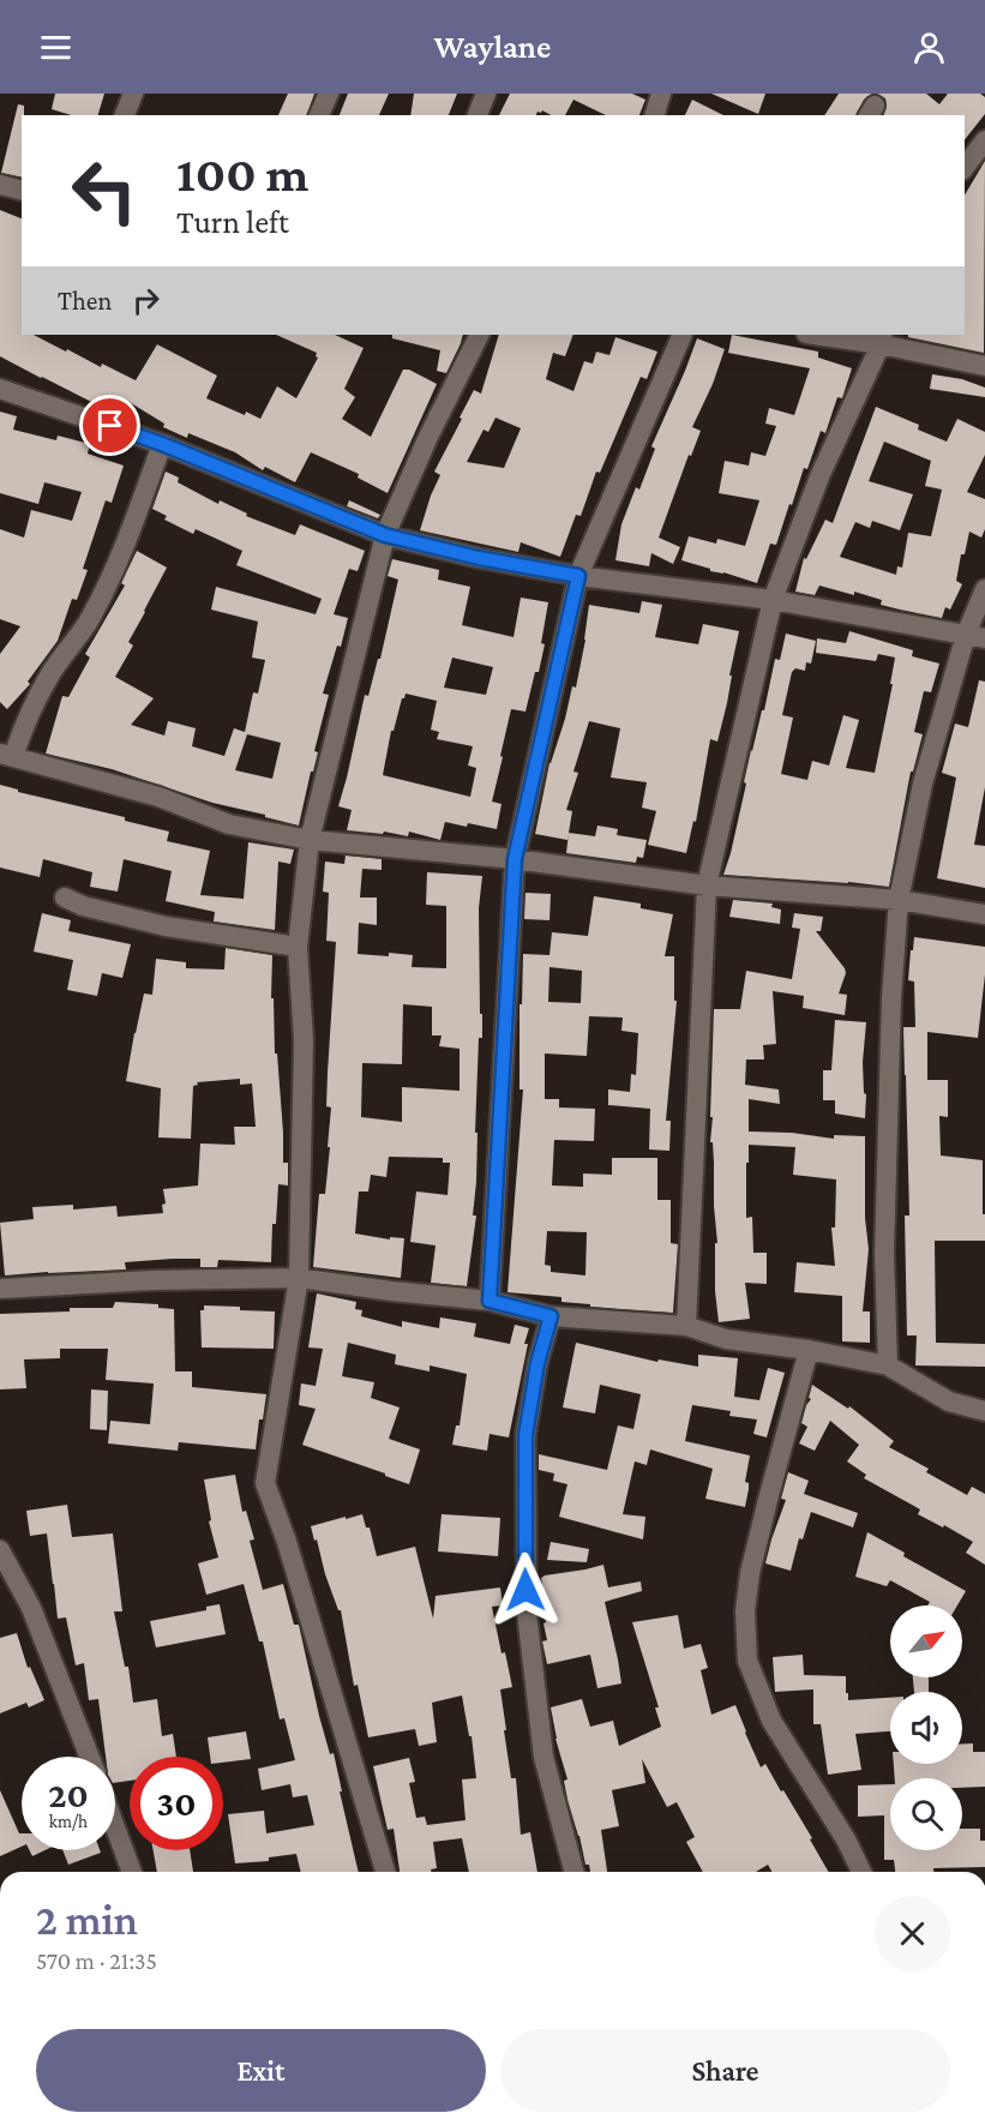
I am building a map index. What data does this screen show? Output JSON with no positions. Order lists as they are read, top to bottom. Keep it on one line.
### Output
{"north":"top right","page":{"header":"Waylane","turn":["100 m","Turn left"],"then":"Then","speed":"20 km/h","limit":"30","heading":["2 min","570 m · 21:35"],"buttons":["Exit","Share"]}}
